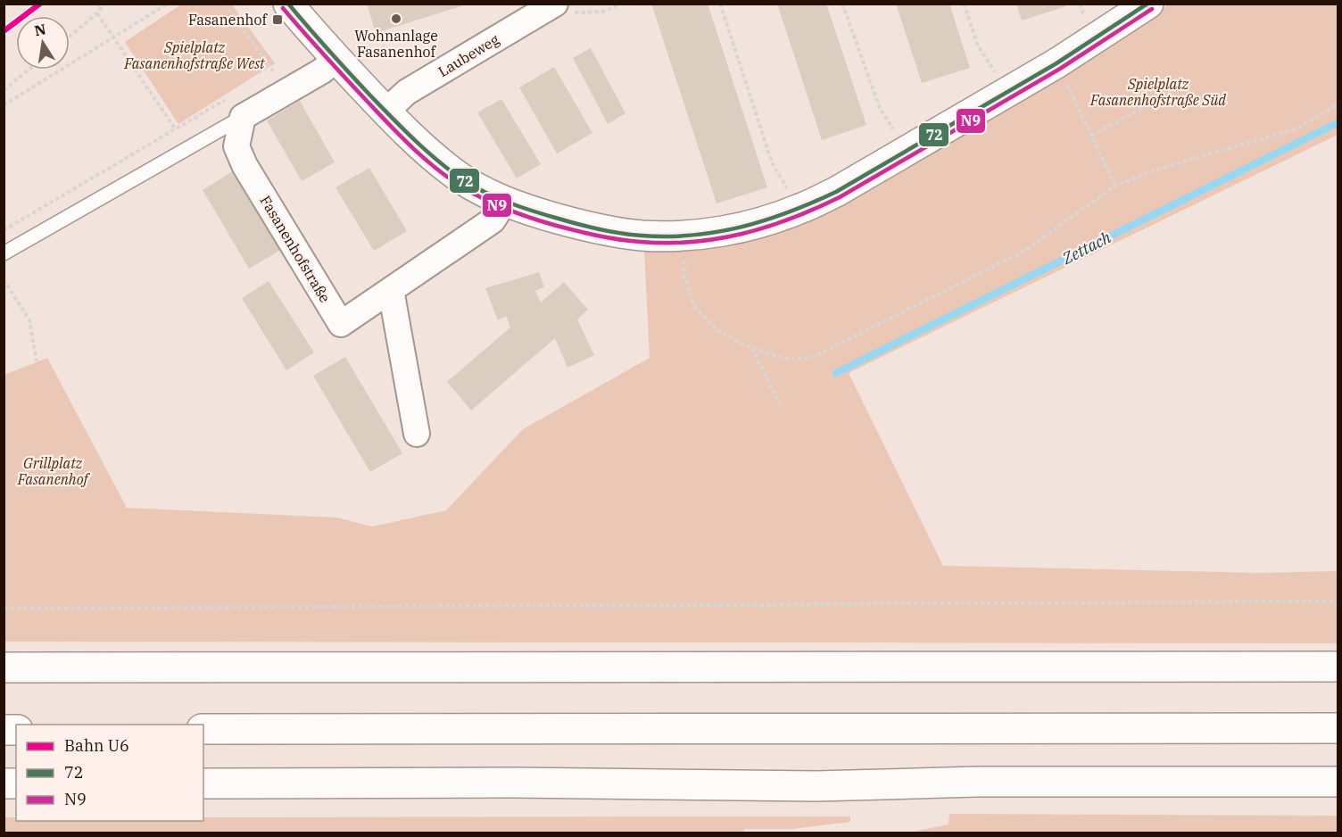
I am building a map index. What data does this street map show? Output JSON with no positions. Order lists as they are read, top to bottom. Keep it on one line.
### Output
{"streets":{"street":["Laubeweg","Fasanenhofstraße"]},"water":["Zettach"],"parks":["Spielplatz Fasanenhofstraße West","Spielplatz Fasanenhofstraße Süd","Grillplatz Fasanenhof"],"places":{"other":["Wohnanlage Fasanenhof"],"transit":["Fasanenhof"]},"lines":["rail line U6","transit line 72","transit line N9"],"legend":["Bahn U6","72","N9"],"north":"top"}
